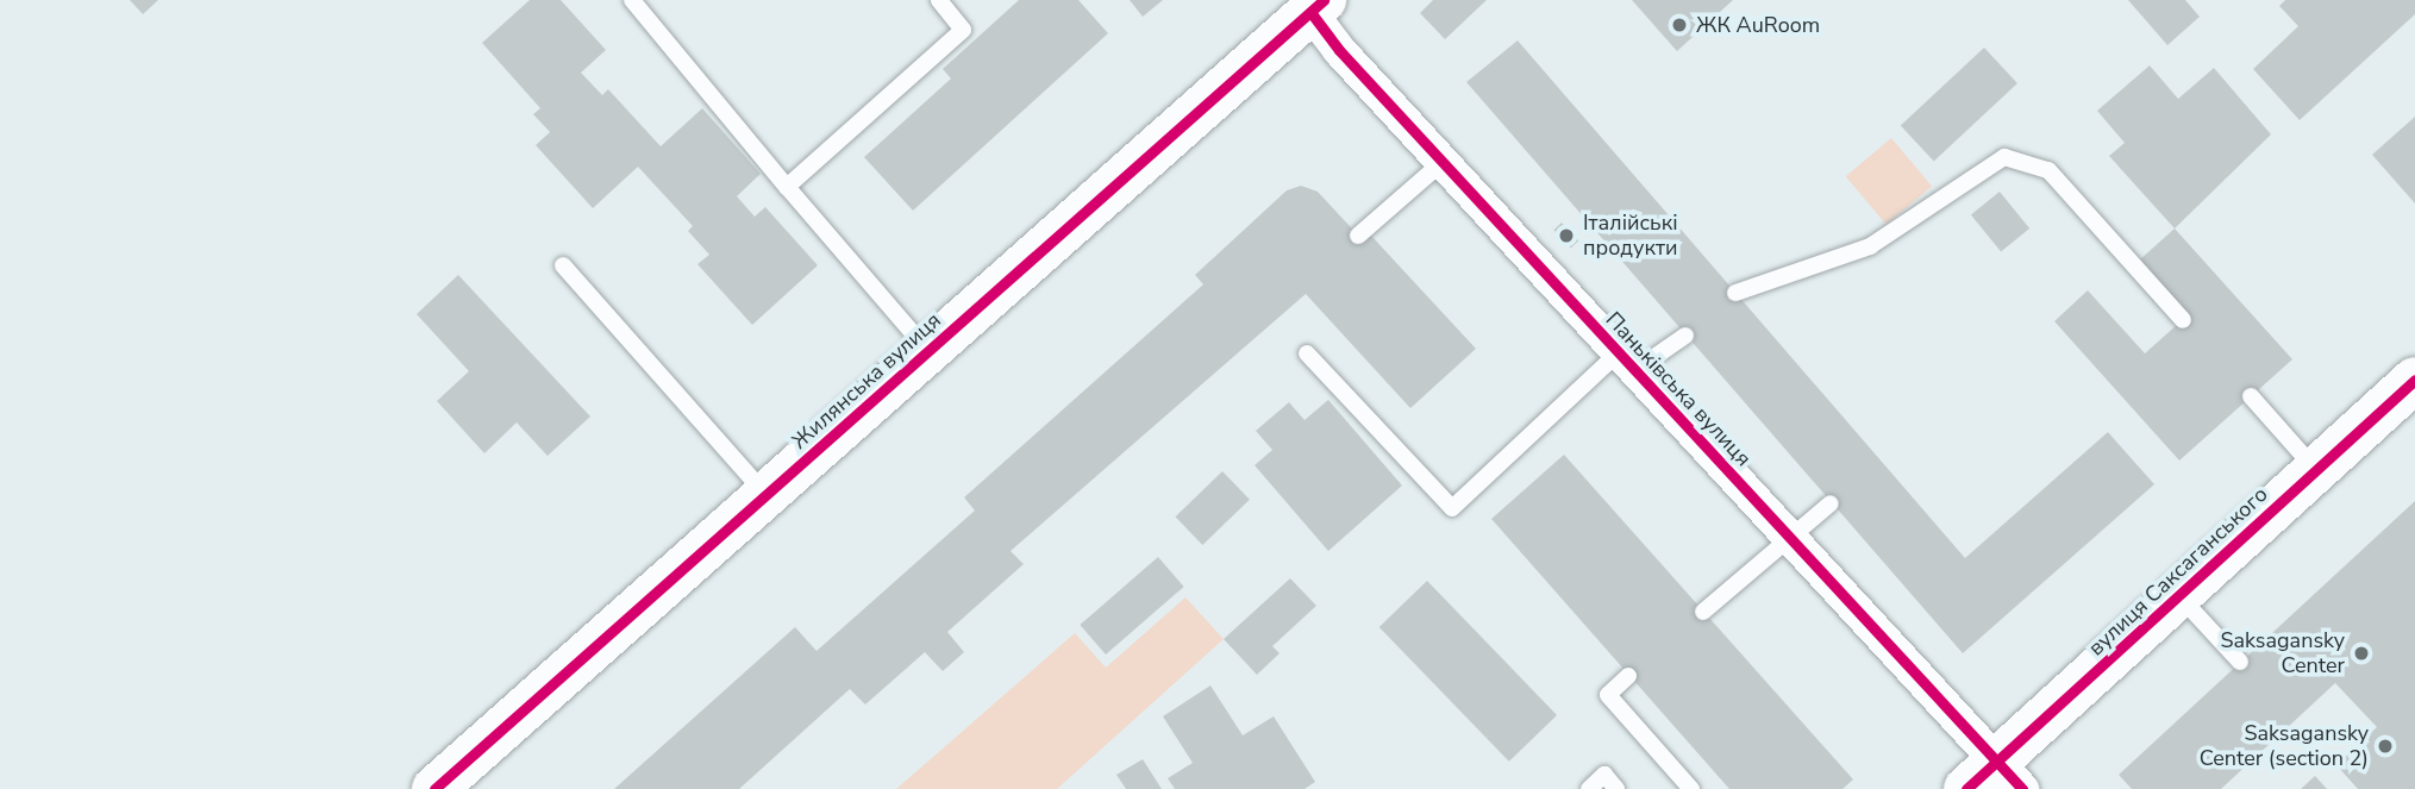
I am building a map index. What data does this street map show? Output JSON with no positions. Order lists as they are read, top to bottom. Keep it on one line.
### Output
{"streets":{"main road":["Жилянська вулиця","вулиця Саксаганського"],"street":["Паньківська вулиця"]},"crossings":[["Жилянська вулиця","Паньківська вулиця"],["Паньківська вулиця","вулиця Саксаганського"]],"places":["ЖК AuRoom","Італійські продукти","Saksagansky Center","Saksagansky Center (section 2)"]}
